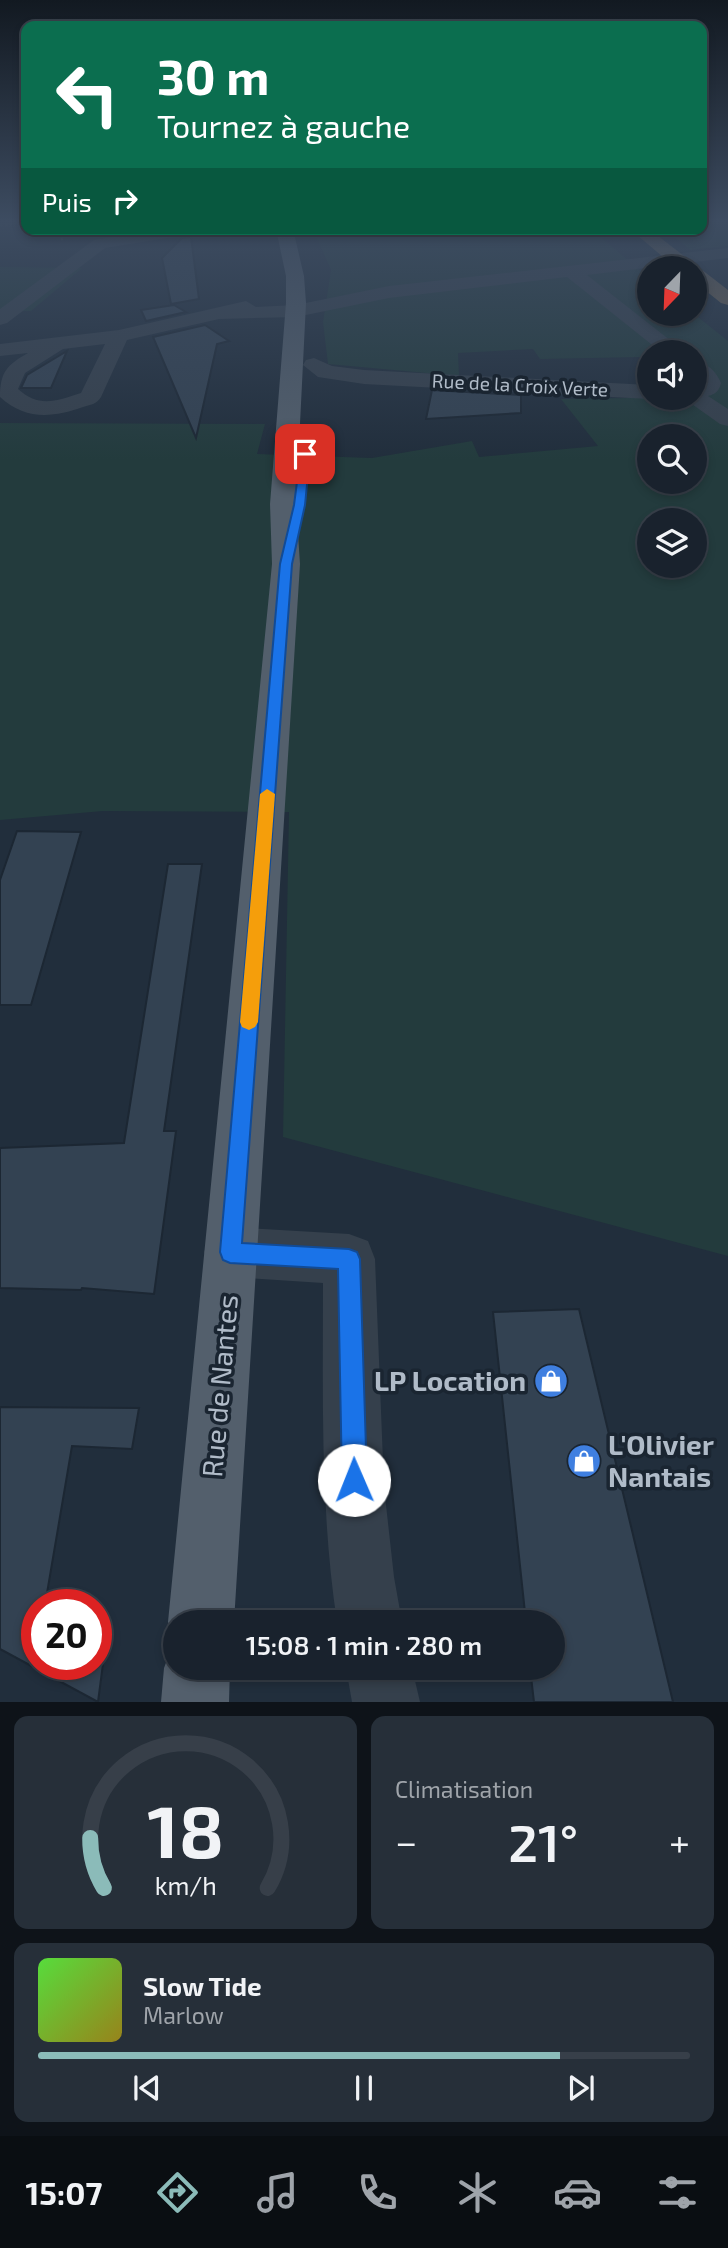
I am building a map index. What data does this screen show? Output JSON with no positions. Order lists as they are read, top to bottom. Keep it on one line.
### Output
{"streets":{"main road":["Rue de Nantes"],"street":["Rue de la Croix Verte"]},"crossings":[["Rue de la Croix Verte","Rue de Nantes"]],"places":{"shop":["LP Location","L'Olivier Nantais"]},"north":"bottom left","page":{"turn":["30 m","Tournez à gauche"],"then":"Puis","limit":"20","trip":"15:08 · 1 min · 280 m","tile":"Climatisation","heat":["−","21°","+"],"song":["Slow Tide","Marlow"],"tabs":"15:07","gauge":["18","km/h"]}}
